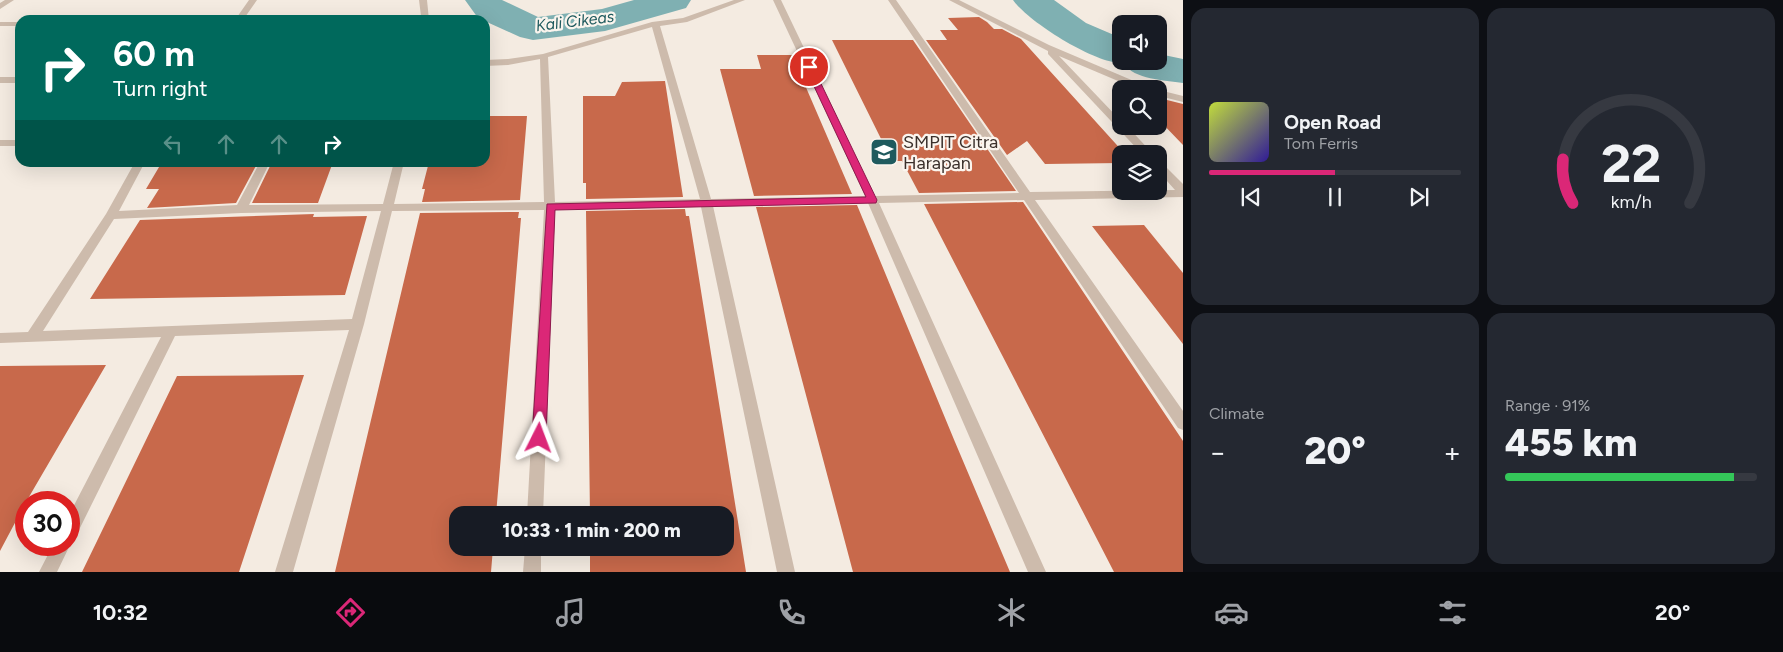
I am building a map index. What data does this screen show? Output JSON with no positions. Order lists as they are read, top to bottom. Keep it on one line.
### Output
{"water":["Kali Cikeas"],"places":{"school or university":["SMPIT Citra Harapan"]},"page":{"turn":["60 m","Turn right"],"song":["Open Road","Tom Ferris"],"tile":["Climate",["Range · 91%","455 km"]],"heat":["−","20°","+"],"limit":"30","trip":"10:33 · 1 min · 200 m","tabs":["10:32","20°"],"gauge":["22","km/h"]}}
